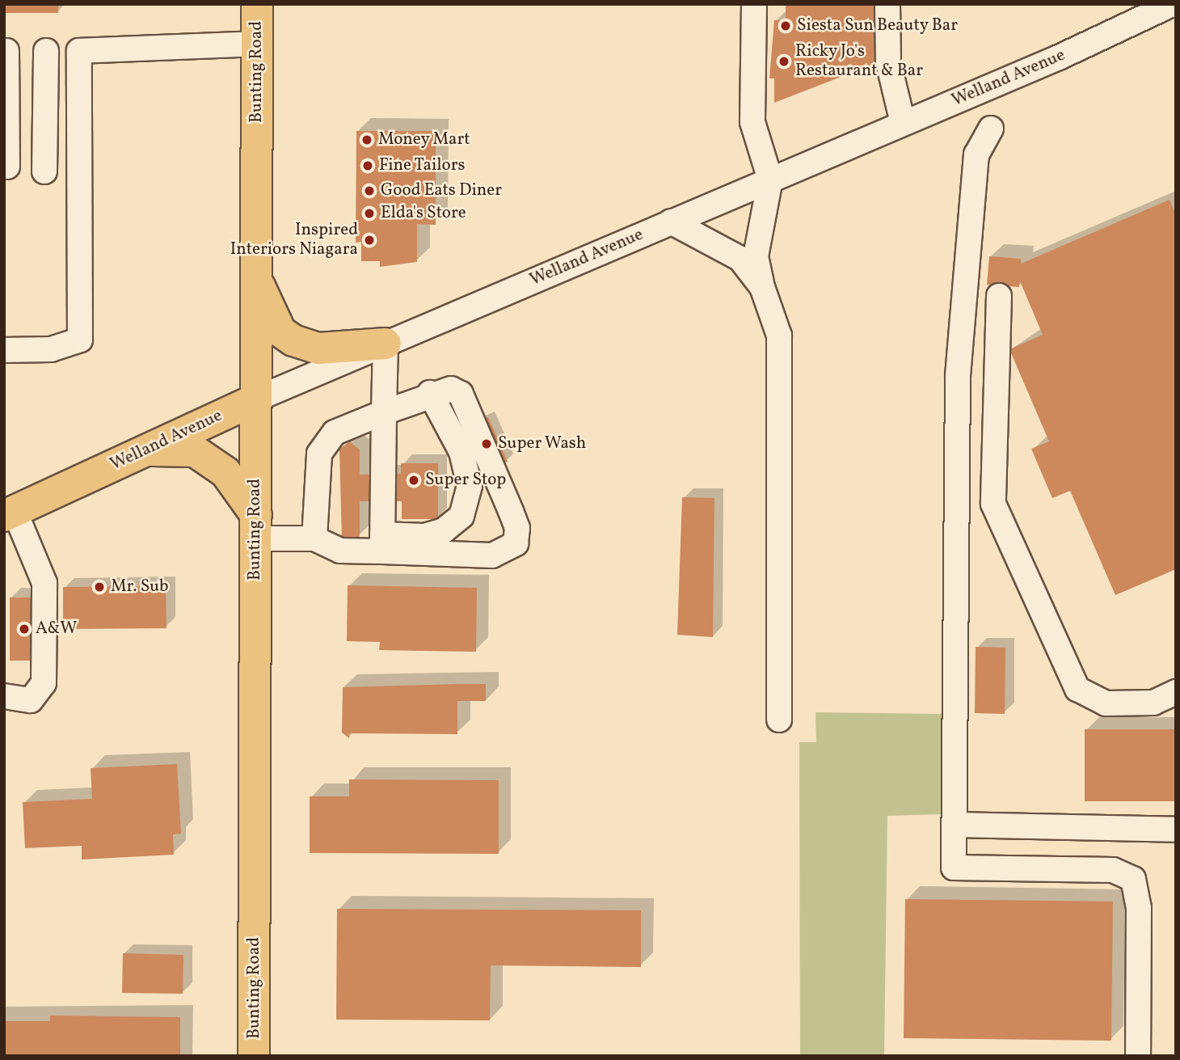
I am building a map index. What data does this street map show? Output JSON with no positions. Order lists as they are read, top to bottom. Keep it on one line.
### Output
{"streets":{"main road":["Bunting Road","Welland Avenue"]},"crossings":[["Bunting Road","Welland Avenue"]],"places":["Siesta Sun Beauty Bar","Ricky Jo's Restaurant & Bar","Money Mart","Fine Tailors","Good Eats Diner","Elda's Store","Inspired Interiors Niagara","Super Wash","Super Stop","Mr. Sub","A&W"]}
